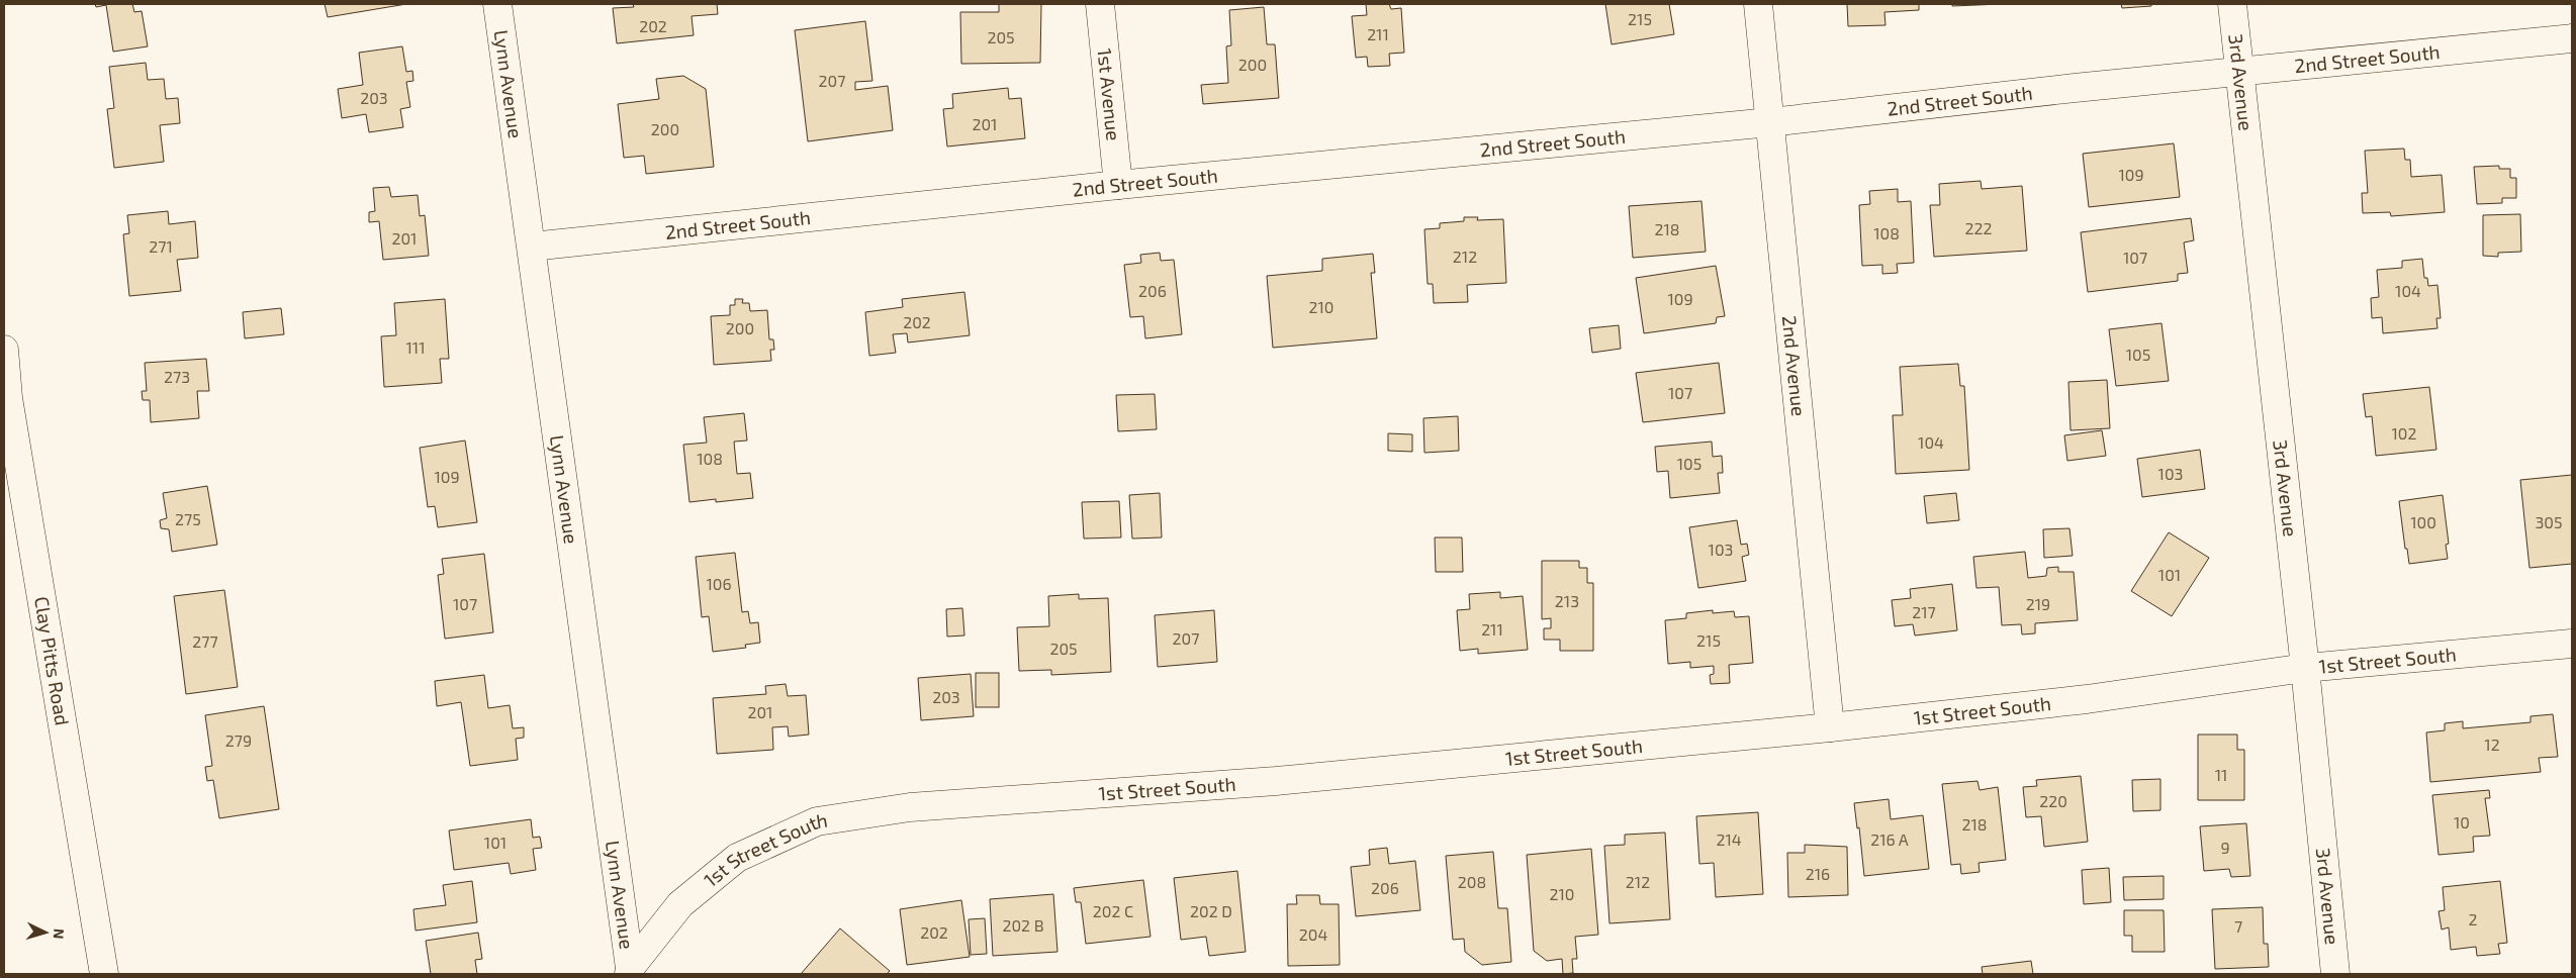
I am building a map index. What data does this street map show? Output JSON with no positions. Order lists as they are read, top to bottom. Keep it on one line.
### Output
{"streets":{"street":["2nd Street South","3rd Avenue","Lynn Avenue","1st Avenue","2nd Avenue","1st Street South","Clay Pitts Road"]},"crossings":[["2nd Street South","3rd Avenue"],["2nd Street South","Lynn Avenue"],["2nd Street South","1st Avenue"],["2nd Street South","2nd Avenue"],["3rd Avenue","1st Street South"],["Lynn Avenue","1st Street South"],["2nd Avenue","1st Street South"]],"house_numbers":["215","202","211","205","200","207","203","201","200","109","222","218","108","201","271","212","107","206","104","109","210","202","200","111","105","273","107","102","104","108","105","103","109","275","100","305","103","101","106","213","107","219","217","211","207","215","277","205","203","201","279","12","11","220","10","218","214","216 A","101","9","216","208","212","206","210","202 C","202 D","2","202 B","7","202","204"],"north":"right"}
